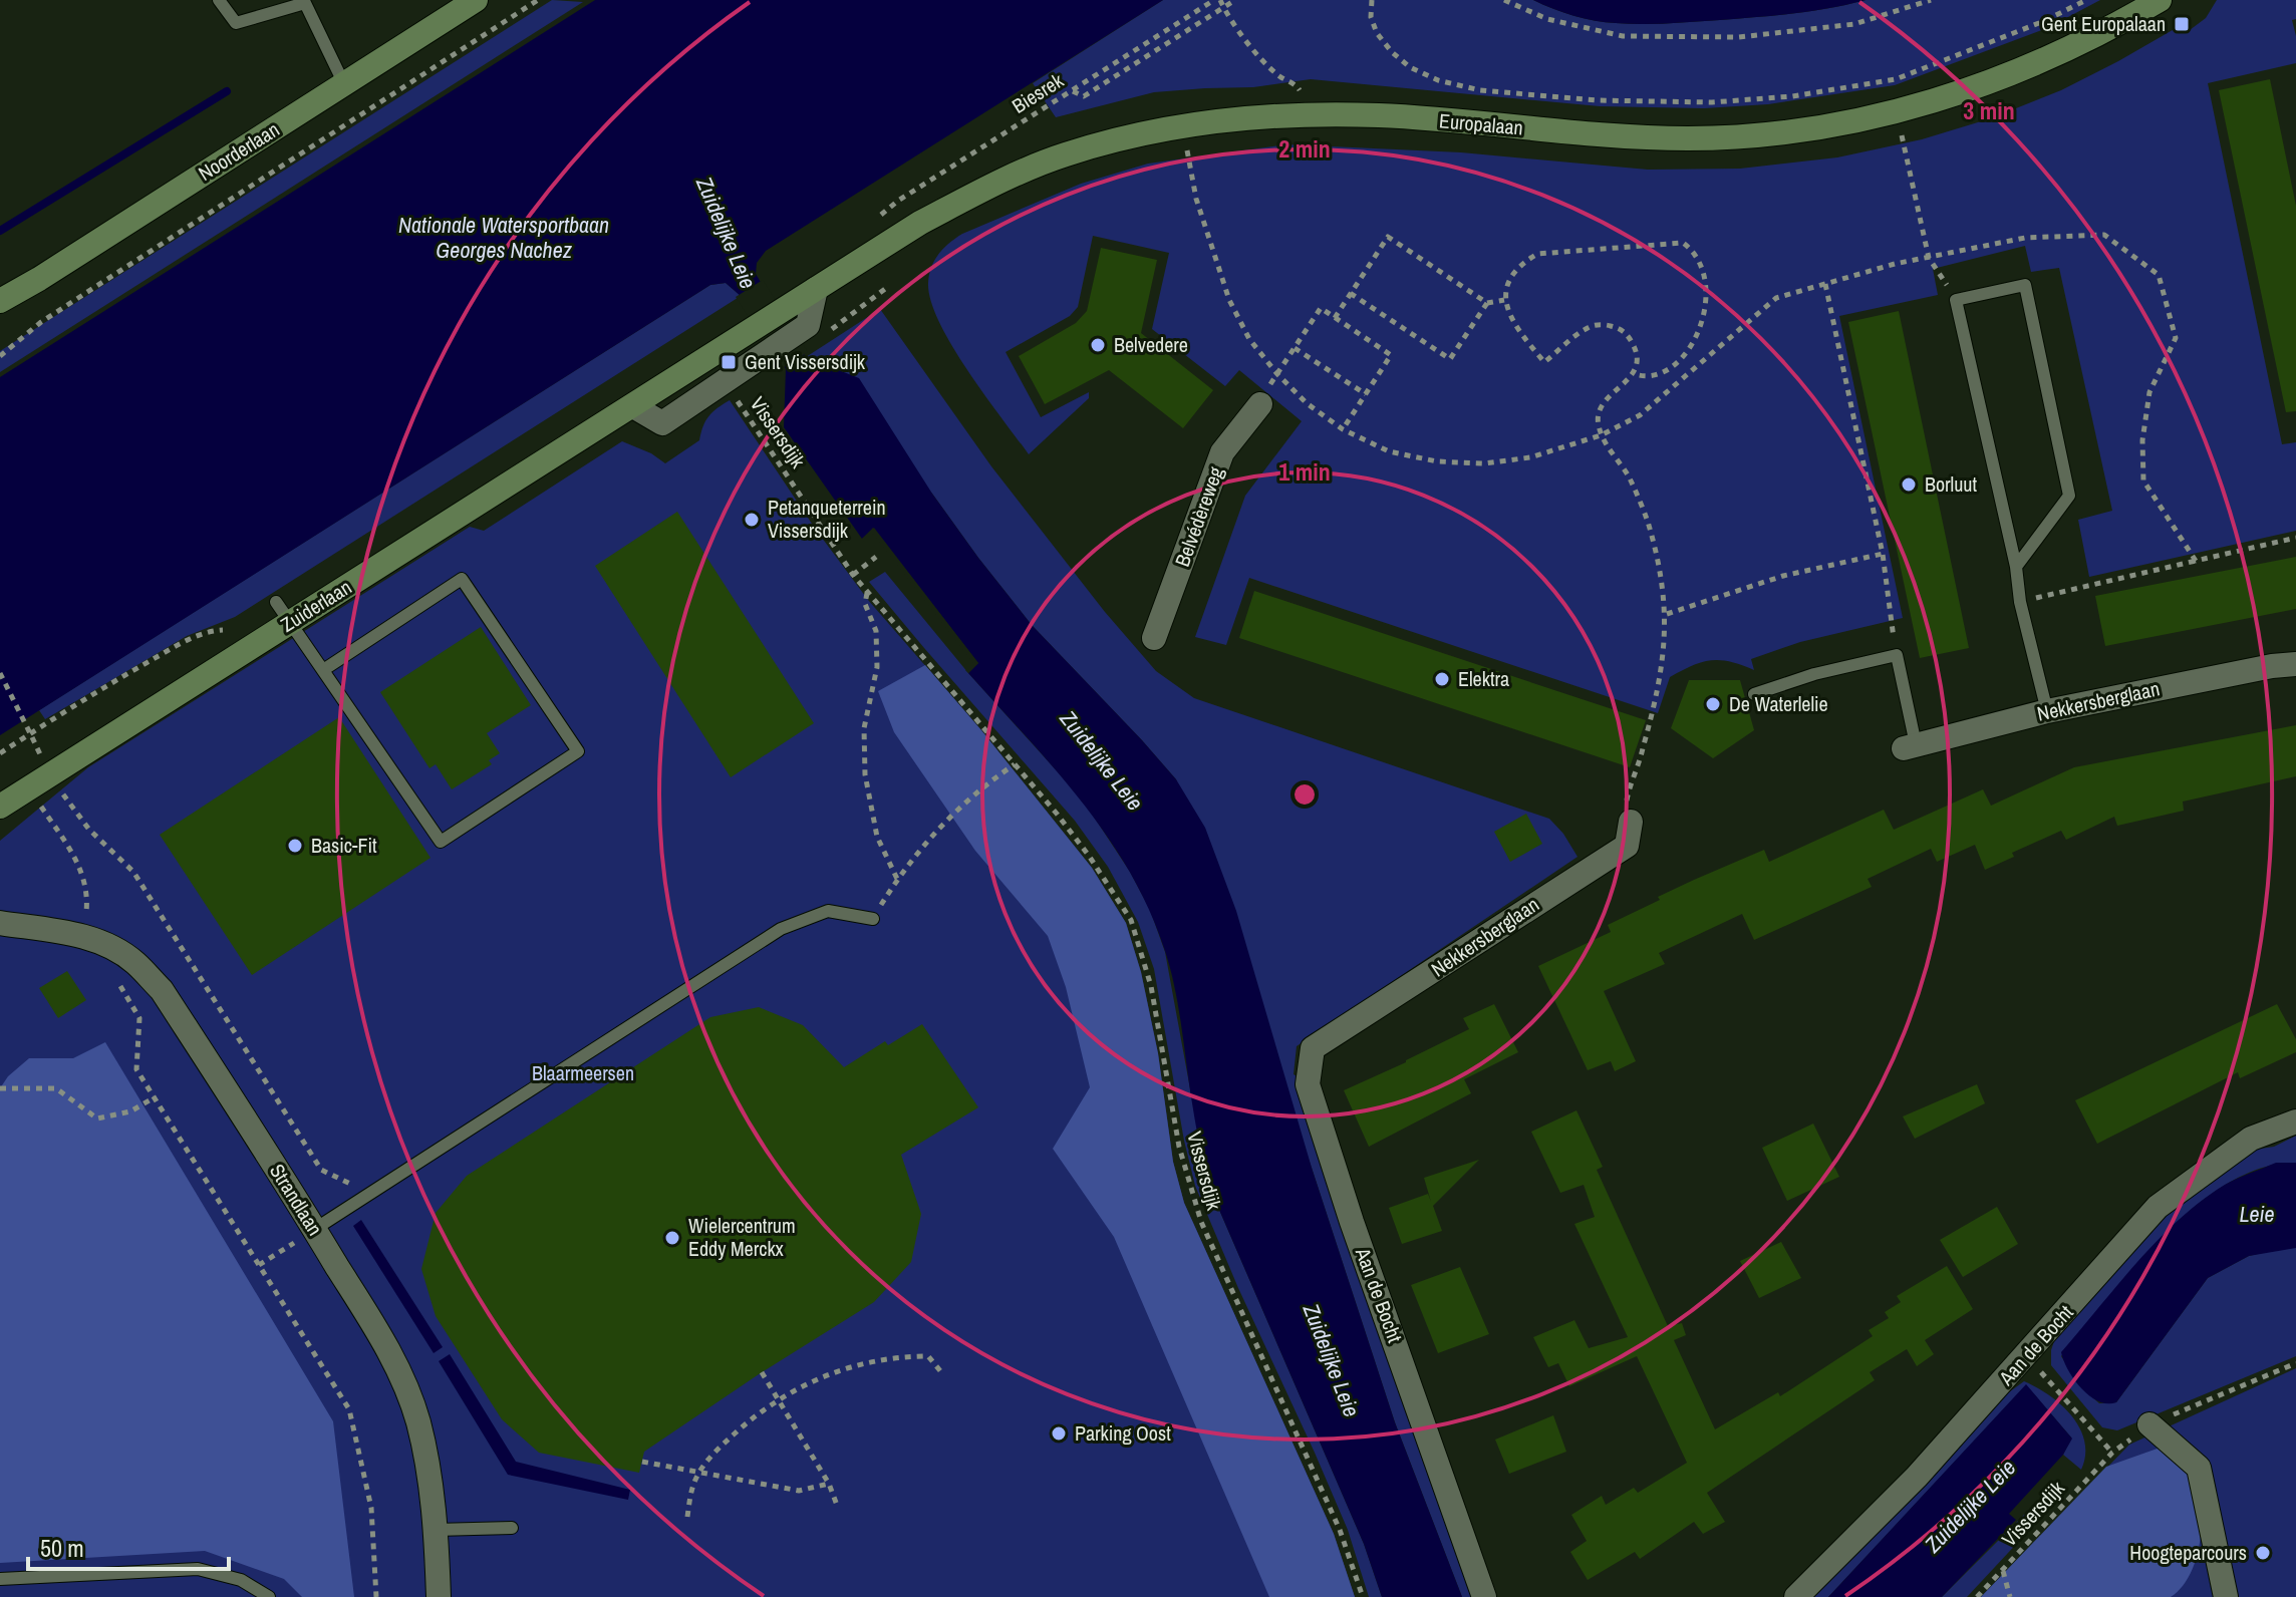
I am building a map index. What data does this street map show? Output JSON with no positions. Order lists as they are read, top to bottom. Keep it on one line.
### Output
{"streets":{"street":["Europalaan","Noorderlaan","Belvédèreweg","Zuiderlaan","Nekkersberglaan","Strandlaan","Aan de Bocht"],"path":["Biesrek","Vissersdijk"]},"crossings":[["Europalaan","Zuiderlaan"],["Vissersdijk","Aan de Bocht"],["Nekkersberglaan","Aan de Bocht"]],"water":["Nationale Watersportbaan Georges Nachez","Zuidelijke Leie","Leie"],"parks":["Blaarmeersen"],"places":{"transit":["Gent Europalaan","Gent Vissersdijk"],"other":["Belvedere","Borluut","Petanqueterrein Vissersdijk","Elektra","De Waterlelie","Basic-Fit","Wielercentrum Eddy Merckx","Parking Oost","Hoogteparcours"]},"scale_bar":"50 m","rings":["3 min","2 min","1 min"]}
